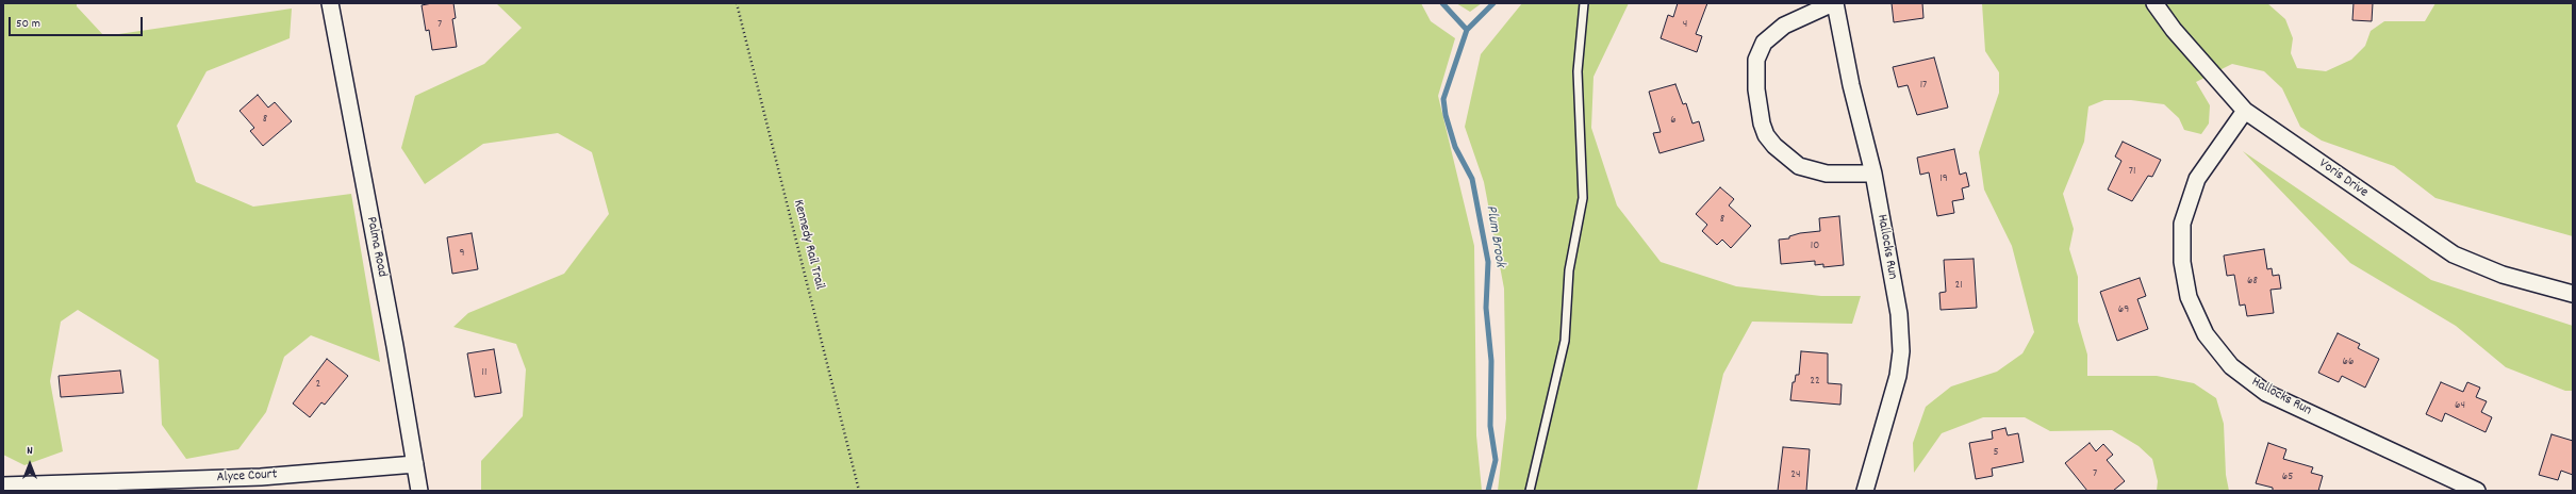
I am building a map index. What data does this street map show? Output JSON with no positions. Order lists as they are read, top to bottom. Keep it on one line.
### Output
{"streets":{"street":["Voris Drive","Palma Road","Hallocks Run","Alyce Court"],"path":["Kennedy Rail Trail"]},"crossings":[["Voris Drive","Hallocks Run"],["Palma Road","Alyce Court"]],"water":["Plum Brook"],"house_numbers":["7","4","17","8","6","71","19","8","10","9","68","21","69","66","11","22","2","64","5","7","24","65"],"scale_bar":"50 m","north":"top"}
